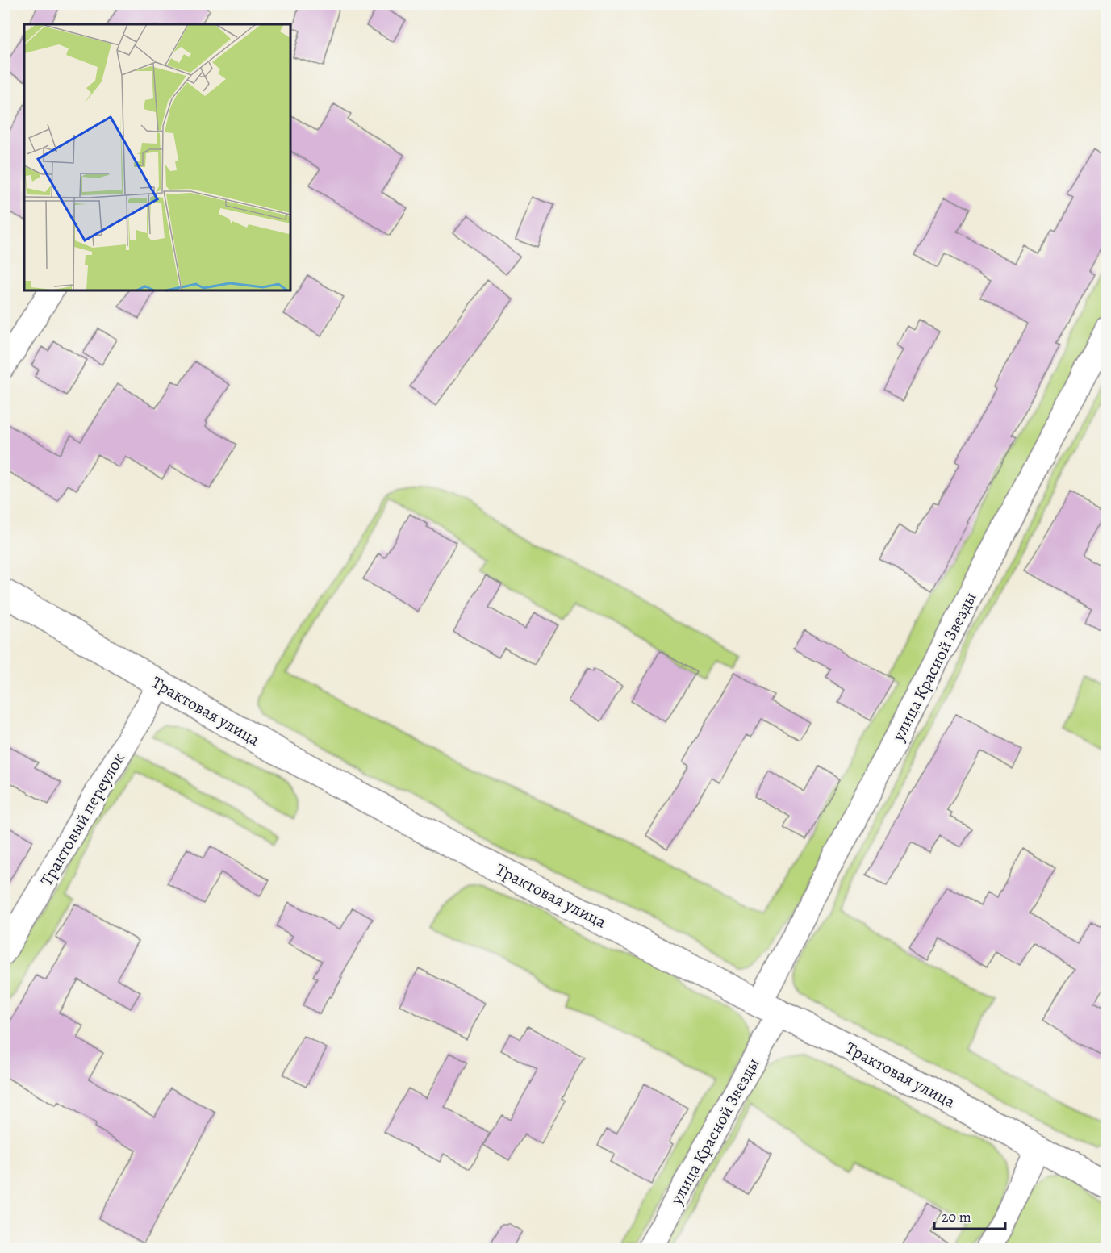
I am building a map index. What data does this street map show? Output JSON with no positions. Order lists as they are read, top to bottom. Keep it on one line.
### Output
{"streets":{"highway":["Трактовая улица"],"street":["улица Красной Звезды","Трактовый переулок"]},"crossings":[["улица Красной Звезды","Трактовая улица"],["Трактовая улица","Трактовый переулок"]],"scale_bar":"20 m"}
